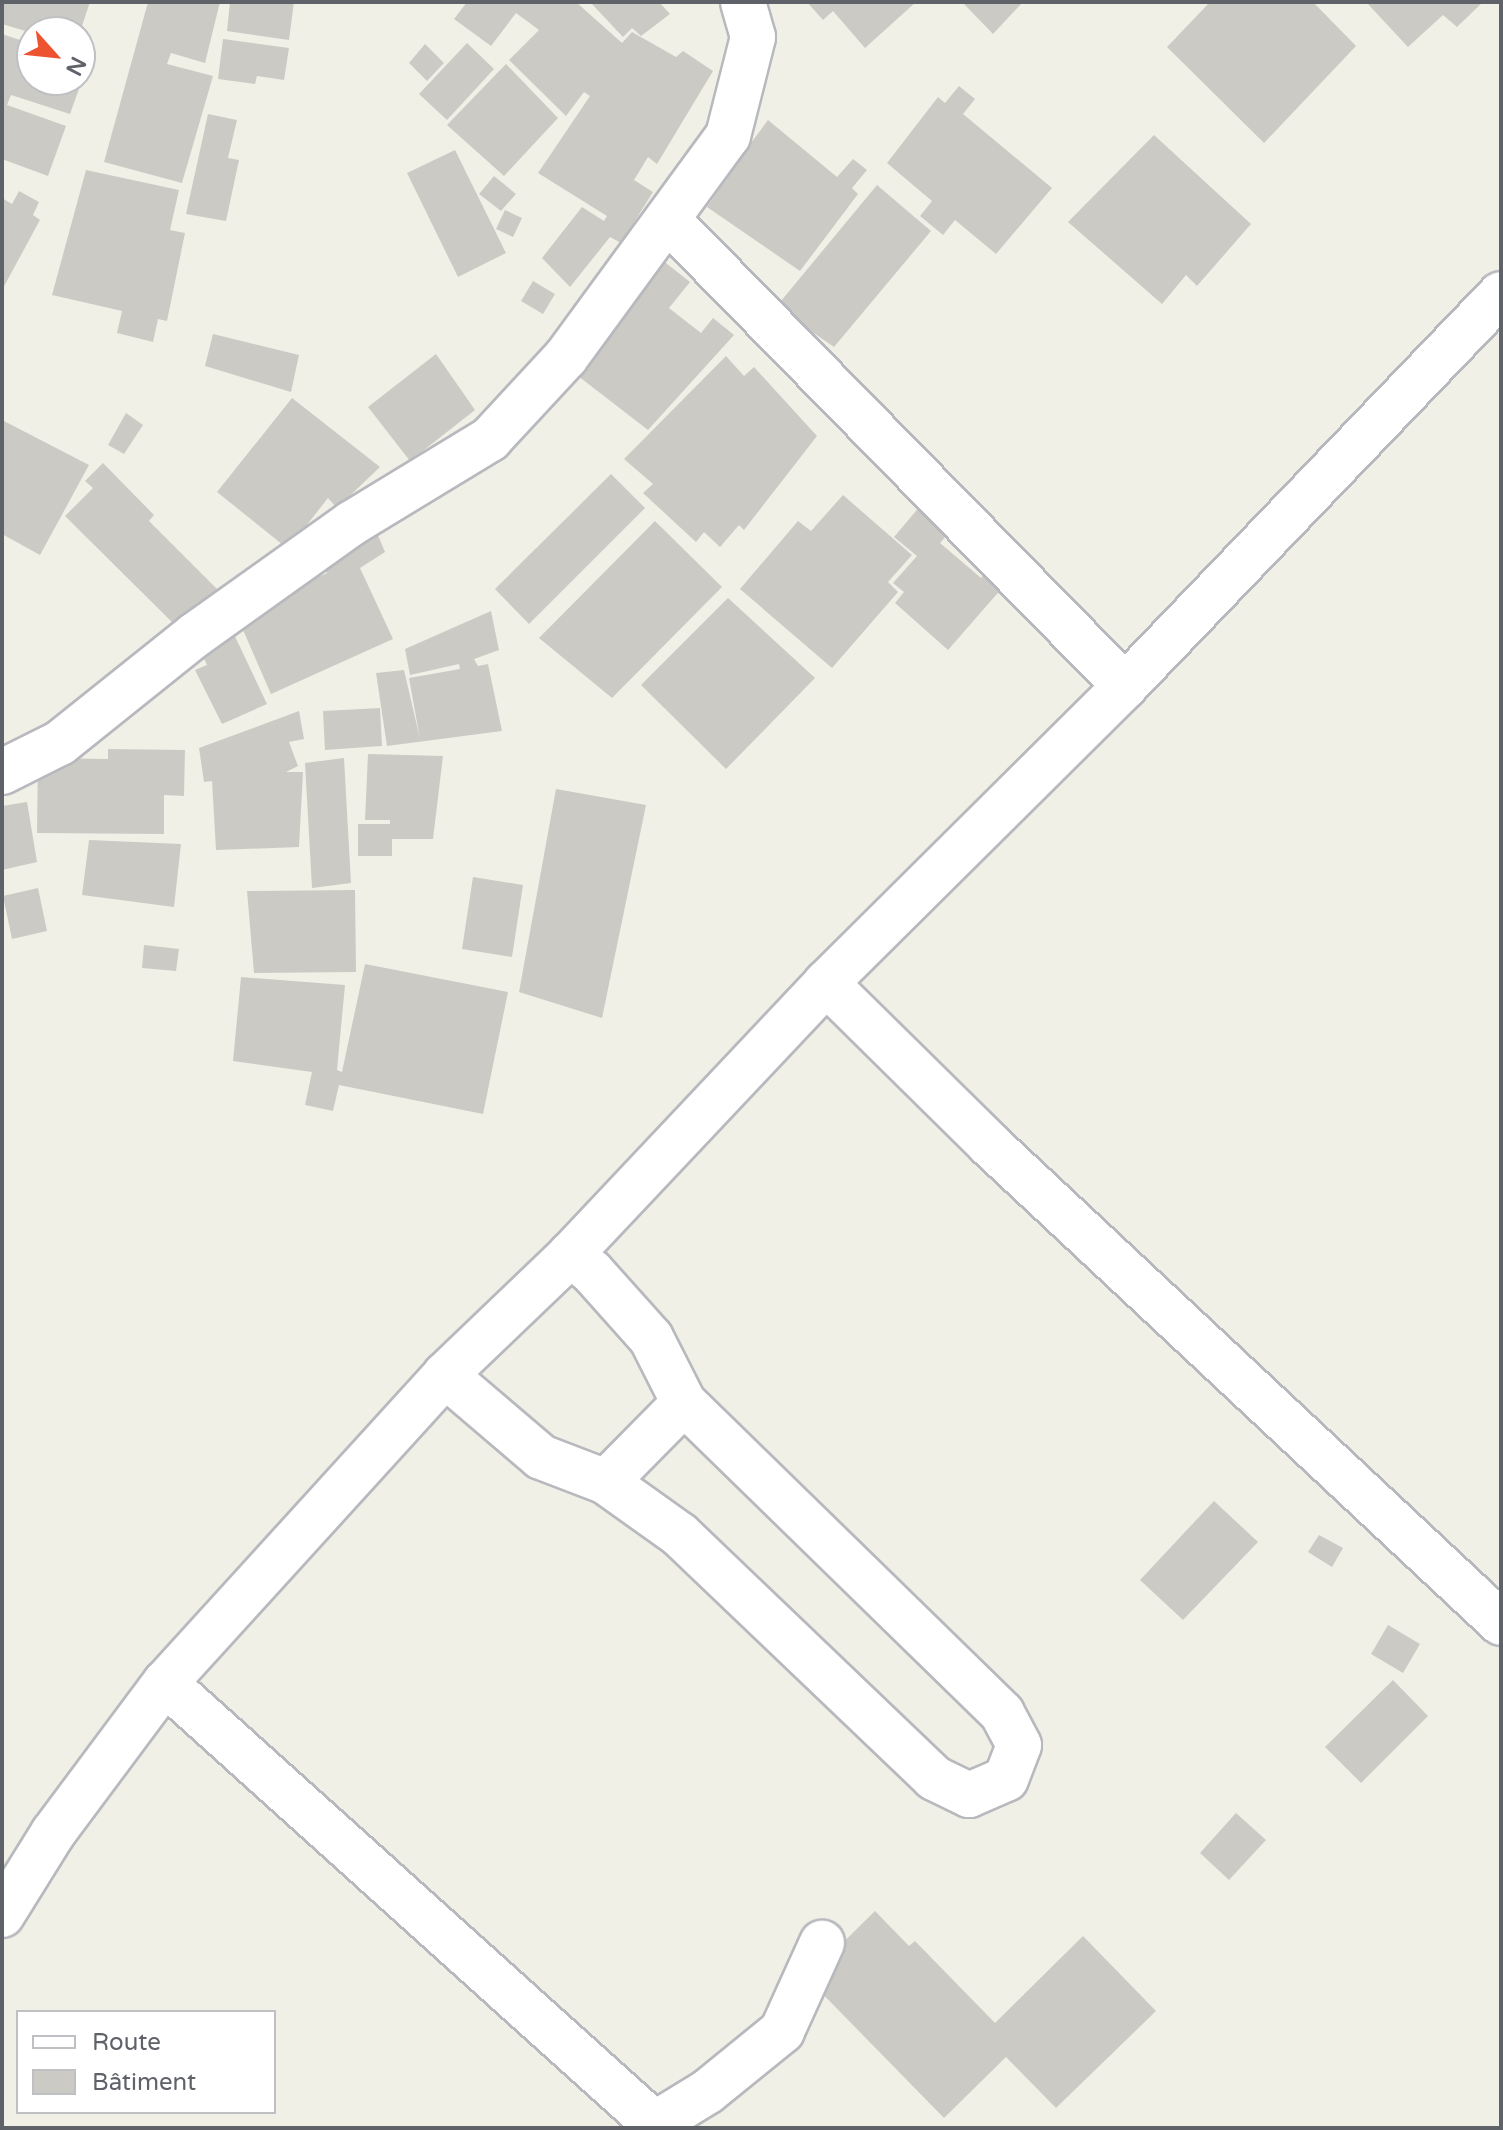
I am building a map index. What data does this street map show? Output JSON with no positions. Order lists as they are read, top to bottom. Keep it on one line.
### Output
{"legend":["Route","Bâtiment"],"north":"bottom right"}
